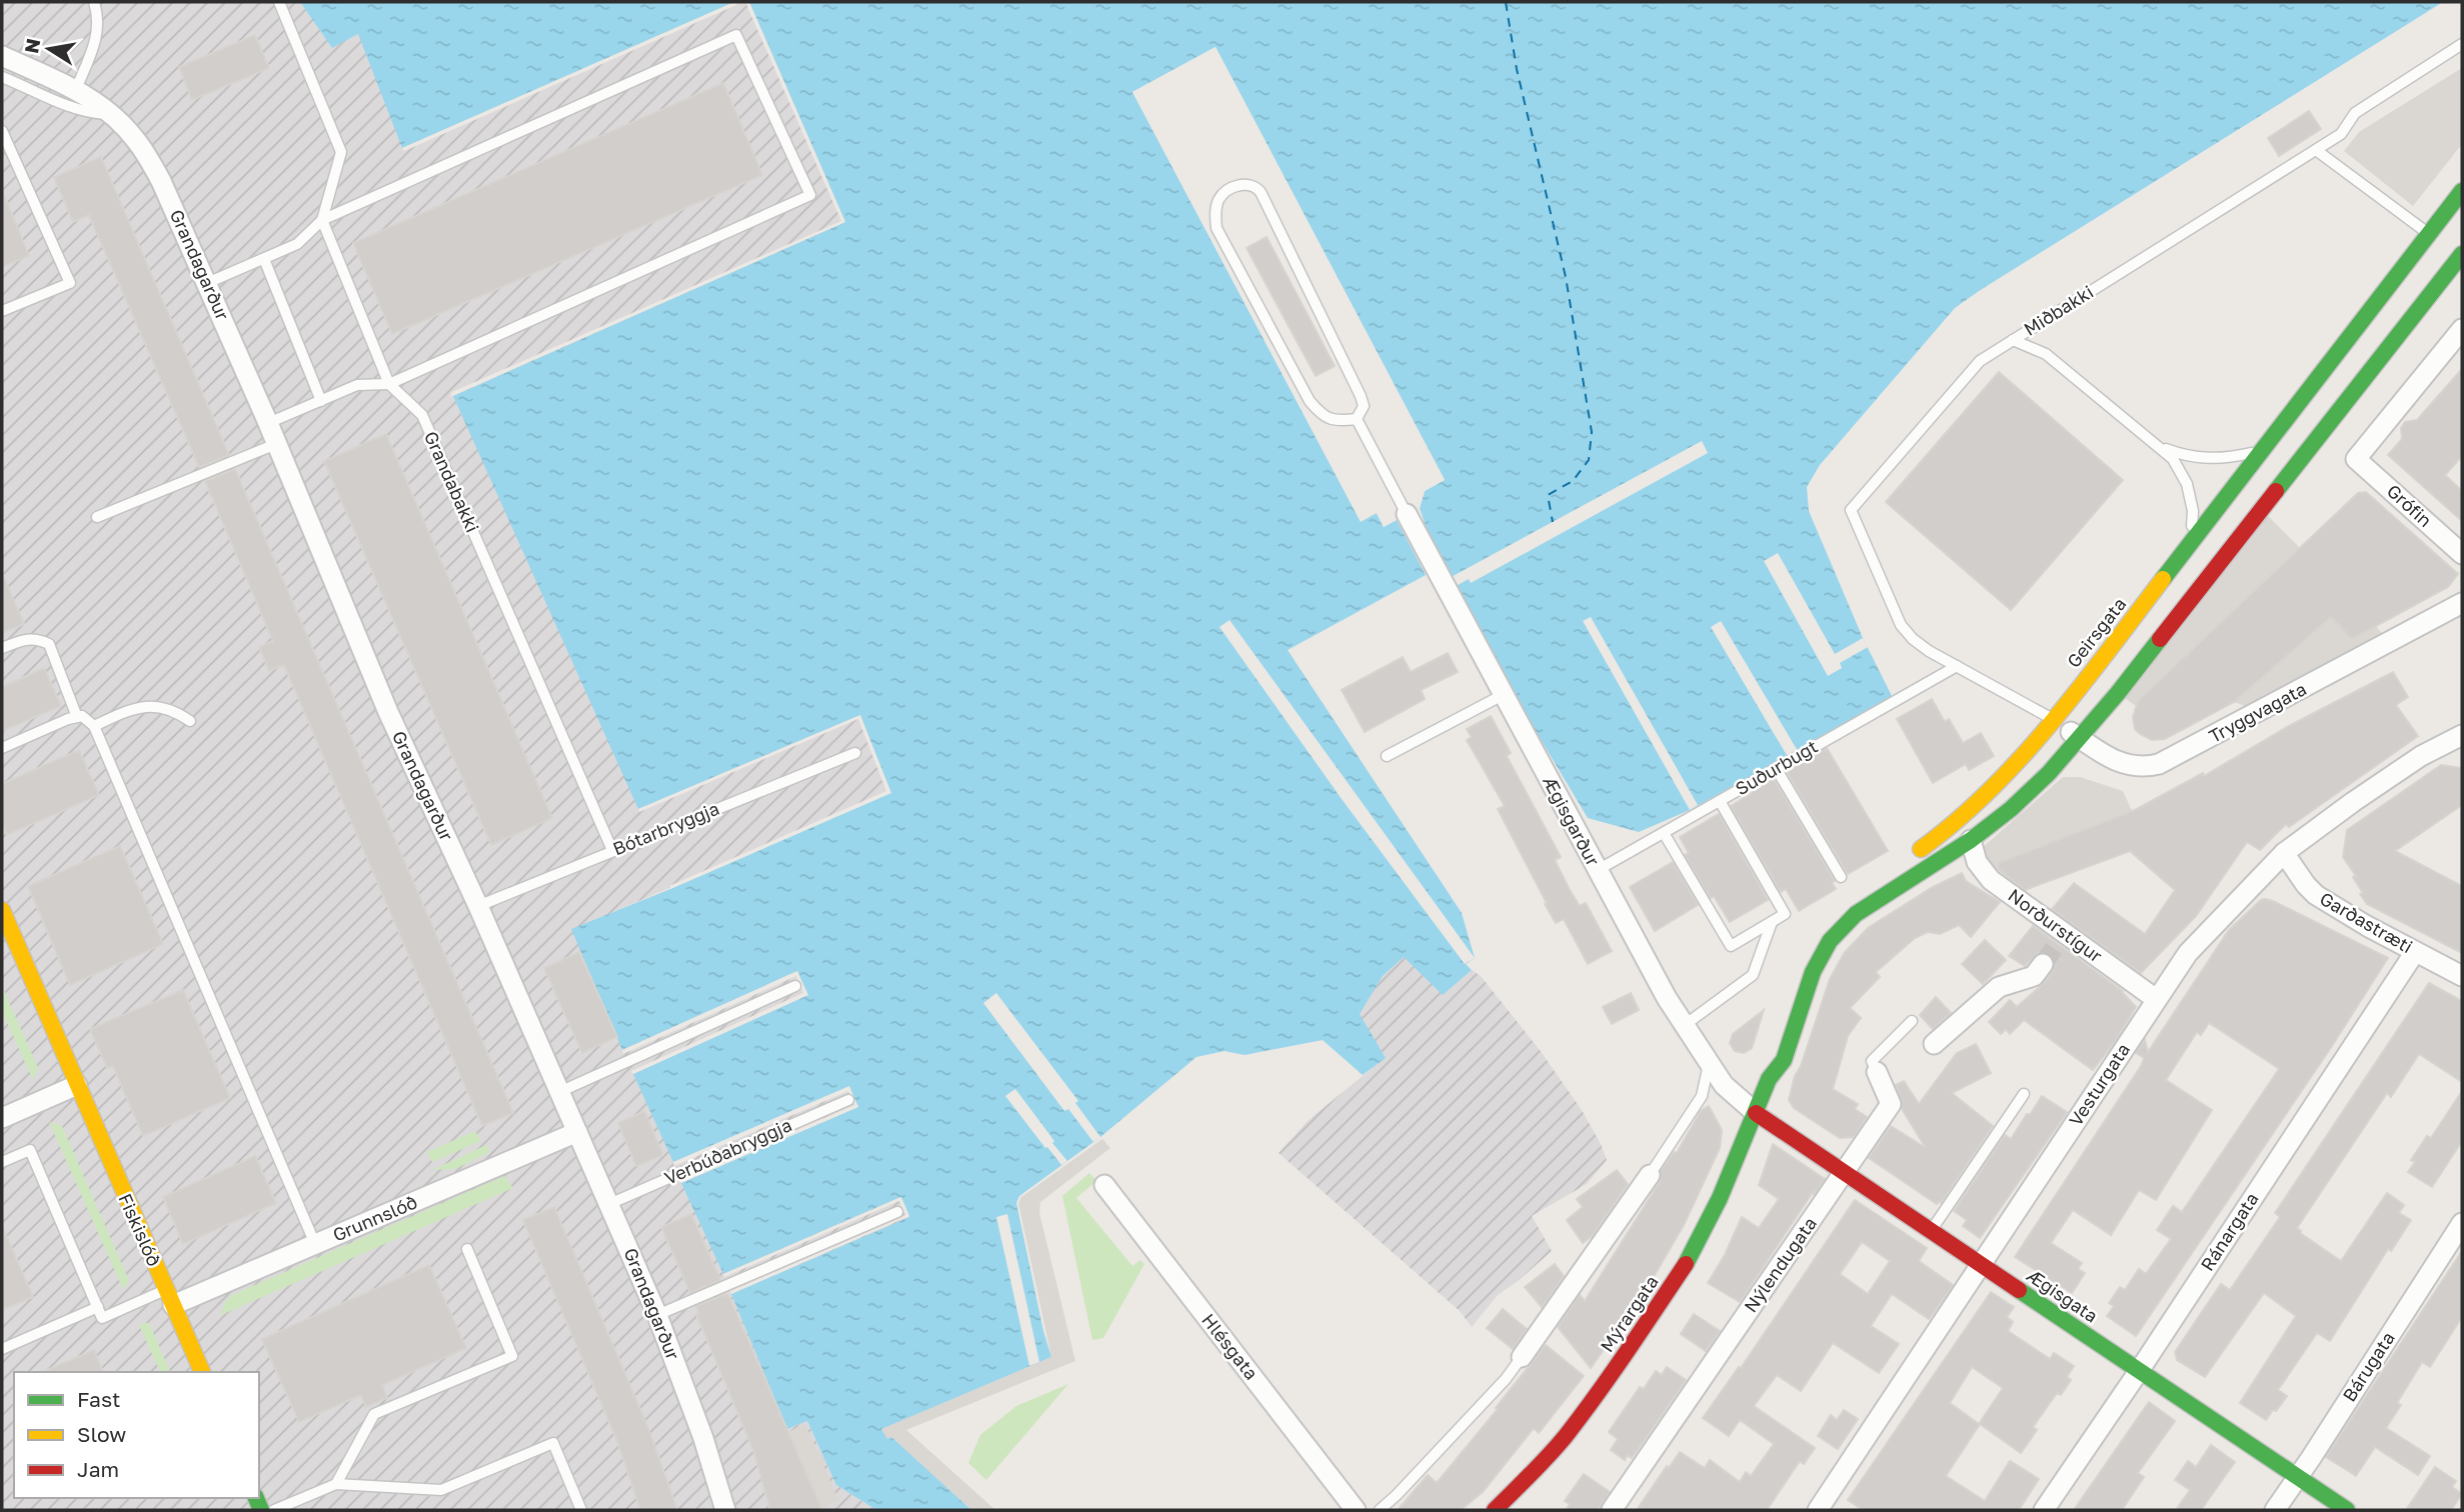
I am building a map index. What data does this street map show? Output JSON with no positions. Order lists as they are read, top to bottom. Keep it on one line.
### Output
{"streets":{"main road":["Geirsgata","Fiskislóð","Ægisgata","Mýrargata"],"street":["Grandagarður","Grófin","Tryggvagata","Ægisgarður","Garðastræti","Norðurstígur","Vesturgata","Grunnslóð","Ránargata","Nýlendugata","Hlésgata","Bárugata"],"lane":["Miðbakki","Grandabakki","Suðurbugt","Bótarbryggja","Verbúðabryggja"]},"crossings":[["Grandagarður","Bótarbryggja"],["Grandagarður","Verbúðabryggja"],["Grandagarður","Grunnslóð"],["Miðbakki","Suðurbugt"],["Grandabakki","Bótarbryggja"],["Geirsgata","Tryggvagata"],["Suðurbugt","Ægisgarður"],["Ægisgarður","Ægisgata"],["Ægisgarður","Mýrargata"],["Garðastræti","Vesturgata"],["Garðastræti","Ránargata"],["Norðurstígur","Vesturgata"],["Vesturgata","Ægisgata"],["Grunnslóð","Fiskislóð"],["Ránargata","Ægisgata"],["Nýlendugata","Ægisgata"],["Ægisgata","Mýrargata"],["Ægisgata","Bárugata"]],"legend":["Fast","Slow","Jam"],"north":"left"}
